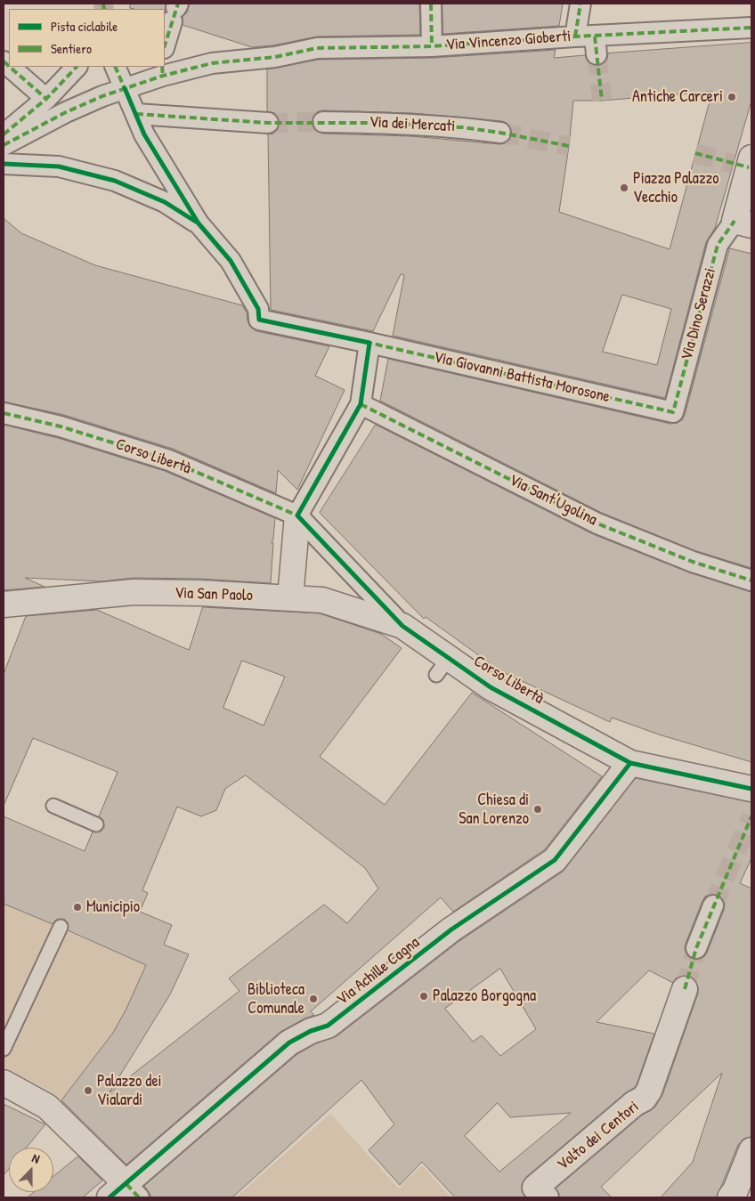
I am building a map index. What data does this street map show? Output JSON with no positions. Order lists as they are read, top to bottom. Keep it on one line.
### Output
{"streets":{"street":["Via Vincenzo Gioberti","Via dei Mercati","Via Dino Serazzi","Via Giovanni Battista Morosone","Corso Libertà","Via Sant'Ugolina","Via San Paolo","Via Achille Cagna","Volto dei Centori"]},"crossings":[["Via Dino Serazzi","Via Giovanni Battista Morosone"],["Corso Libertà","Via San Paolo"],["Corso Libertà","Via Achille Cagna"]],"places":["Antiche Carceri","Piazza Palazzo Vecchio","Chiesa di San Lorenzo","Municipio","Palazzo Borgogna","Biblioteca Comunale","Palazzo dei Vialardi"],"legend":["Pista ciclabile","Sentiero"],"north":"top"}
